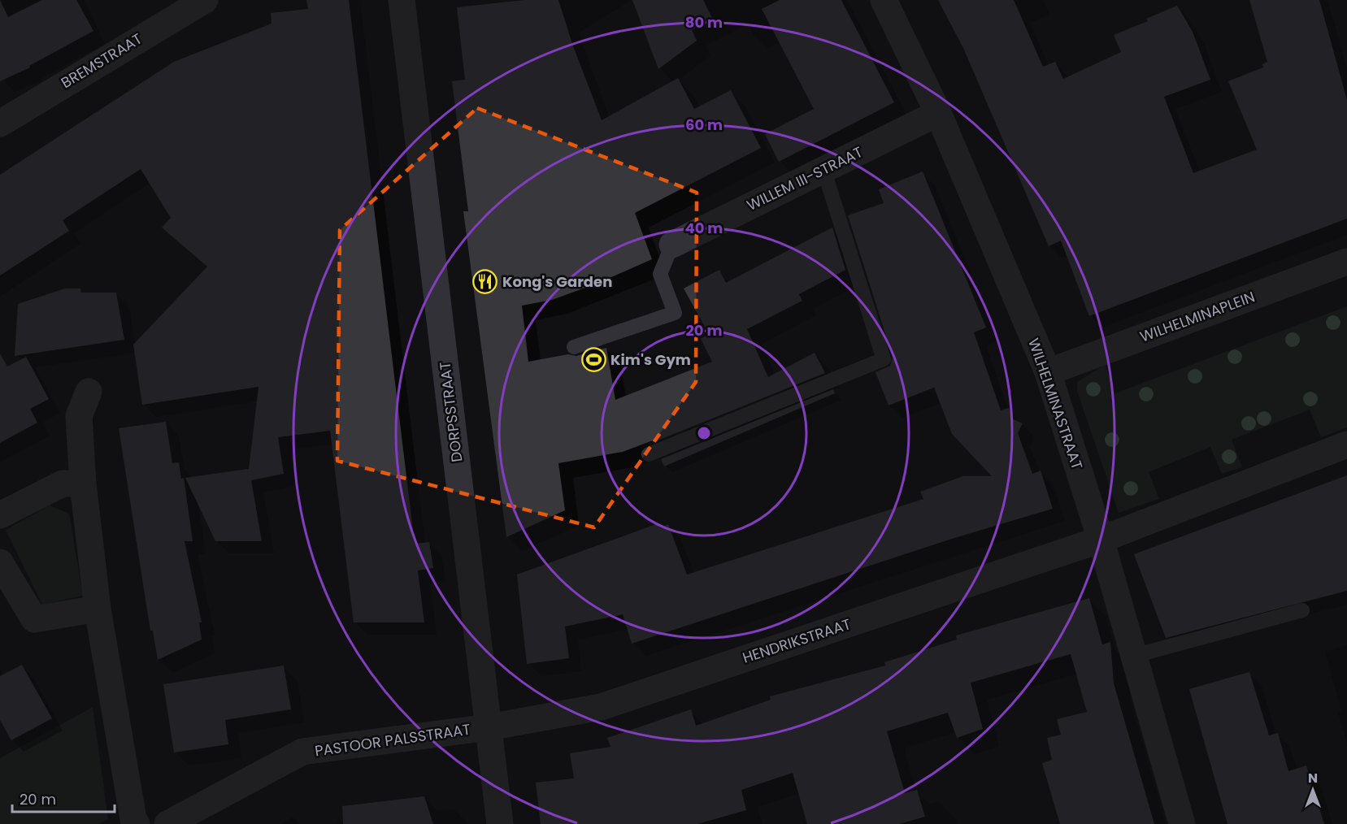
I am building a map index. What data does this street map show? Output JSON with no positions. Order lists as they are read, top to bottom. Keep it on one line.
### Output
{"streets":{"street":["BREMSTRAAT","WILLEM III-STRAAT","WILHELMINAPLEIN","WILHELMINASTRAAT","DORPSSTRAAT","HENDRIKSTRAAT","PASTOOR PALSSTRAAT"]},"crossings":[["WILLEM III-STRAAT","WILHELMINASTRAAT"],["WILHELMINAPLEIN","WILHELMINASTRAAT"],["WILHELMINASTRAAT","HENDRIKSTRAAT"],["DORPSSTRAAT","HENDRIKSTRAAT"],["DORPSSTRAAT","PASTOOR PALSSTRAAT"],["HENDRIKSTRAAT","PASTOOR PALSSTRAAT"]],"places":{"restaurant":["Kong's Garden"],"sports":["Kim's Gym"]},"scale_bar":"20 m","north":"top","rings":["80 m","60 m","40 m","20 m"]}
